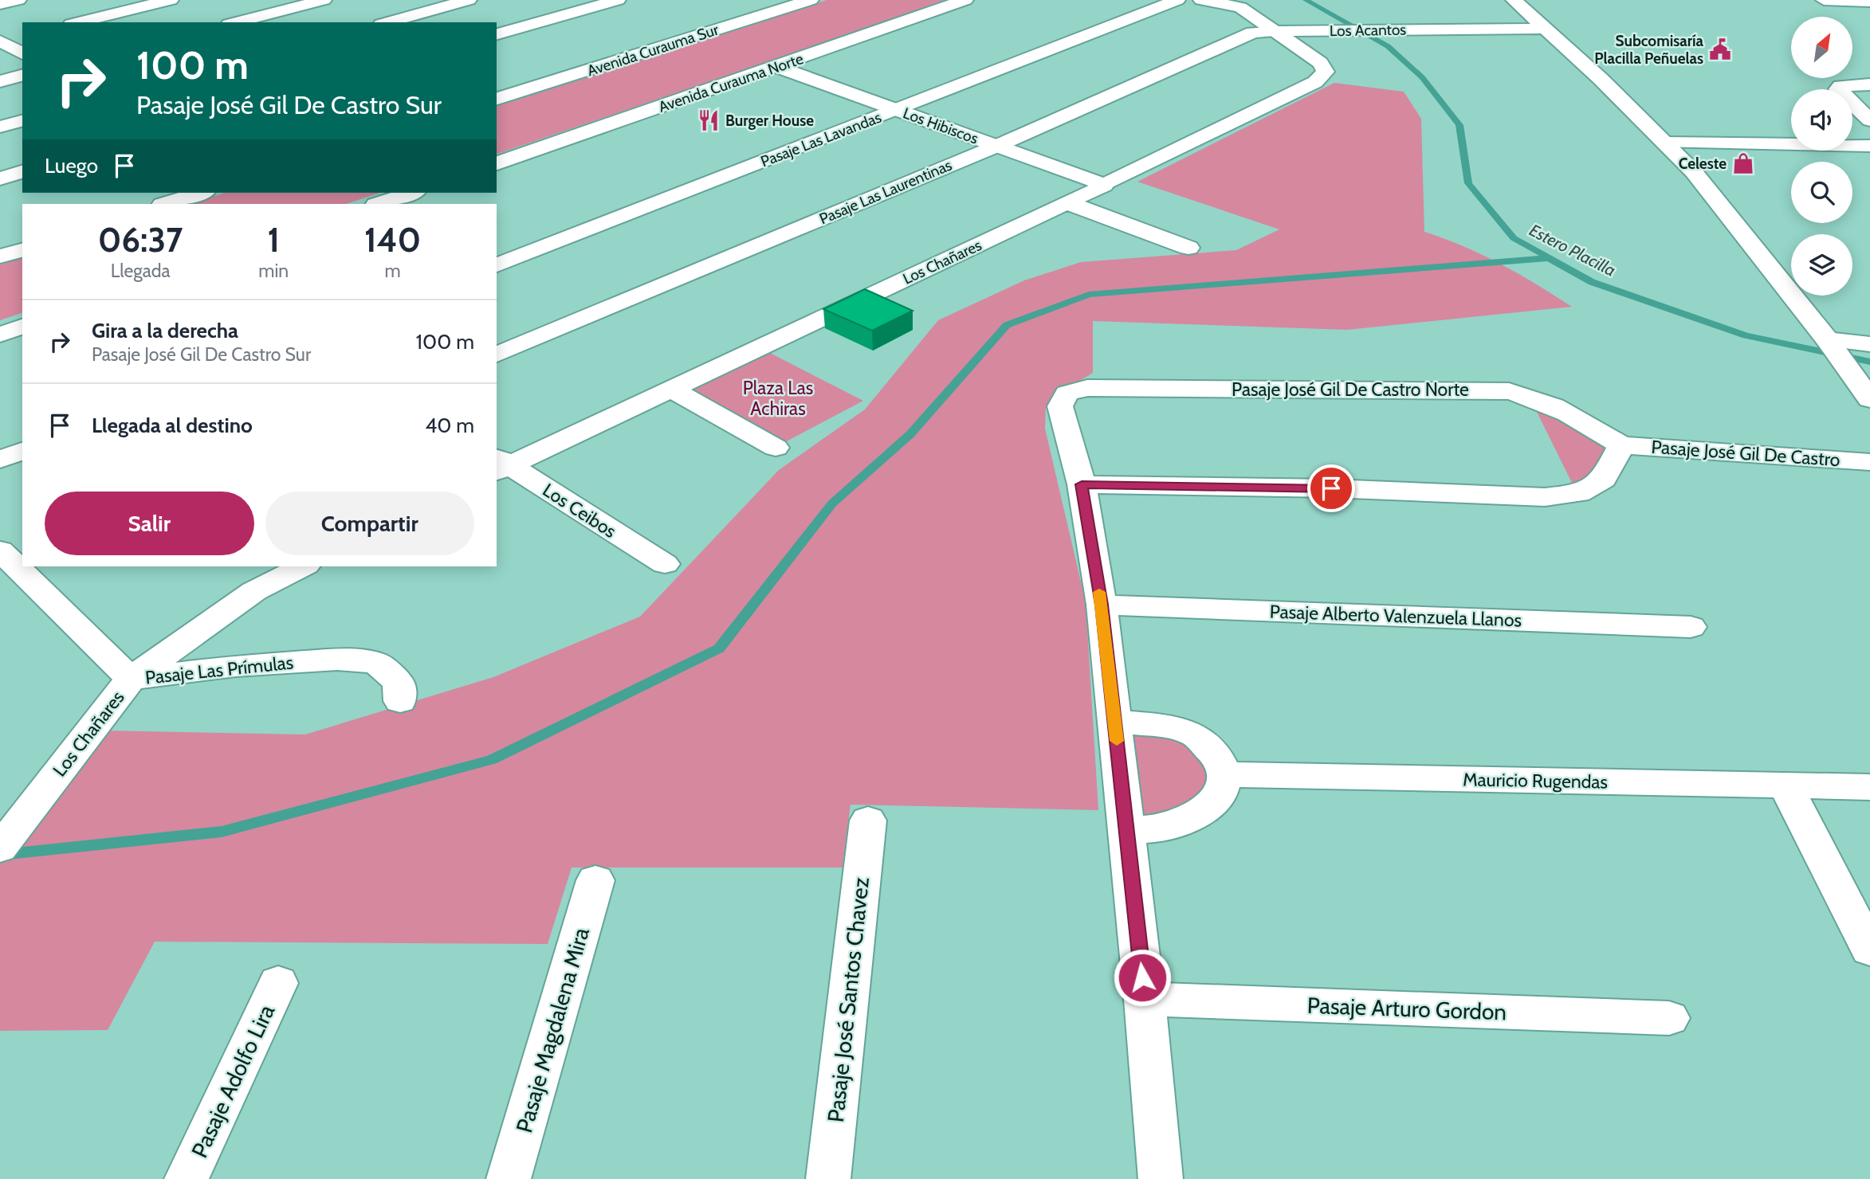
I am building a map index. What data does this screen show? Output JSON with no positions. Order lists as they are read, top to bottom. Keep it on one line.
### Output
{"streets":{"street":["Los Acantos","Avenida Curauma Sur","Avenida Curauma Norte","Los Hibiscos","Pasaje Las Lavandas","Pasaje Las Laurentinas","Los Chañares","Pasaje José Gil De Castro Norte","Pasaje José Gil De Castro","Los Ceibos","Pasaje Alberto Valenzuela Llanos","Pasaje Las Prímulas","Mauricio Rugendas","Pasaje José Santos Chavez","Pasaje Arturo Gordon","Pasaje Magdalena Mira","Pasaje Adolfo Lira"]},"crossings":[["Los Acantos","Pasaje Las Laurentinas"],["Los Acantos","Los Chañares"],["Avenida Curauma Norte","Los Hibiscos"],["Los Hibiscos","Pasaje Las Lavandas"],["Los Hibiscos","Pasaje Las Laurentinas"],["Los Hibiscos","Los Chañares"],["Pasaje Las Laurentinas","Los Chañares"],["Los Chañares","Los Ceibos"],["Los Chañares","Pasaje Las Prímulas"],["Pasaje José Gil De Castro Norte","Pasaje José Gil De Castro"]],"water":["Estero Placilla"],"parks":["Plaza Las Achiras"],"places":{"public building":["Subcomisaría Placilla Peñuelas"],"restaurant":["Burger House"],"shop":["Celeste"]},"north":"top right","page":{"turn":["100 m","Pasaje José Gil De Castro Sur"],"then":"Luego","eta":["06:37","Llegada","1","min","140","m"],"list":[{"name":"Gira a la derecha","note":"Pasaje José Gil De Castro Sur","value":"100 m"},{"name":"Llegada al destino","value":"40 m"}],"buttons":["Salir","Compartir"]}}
